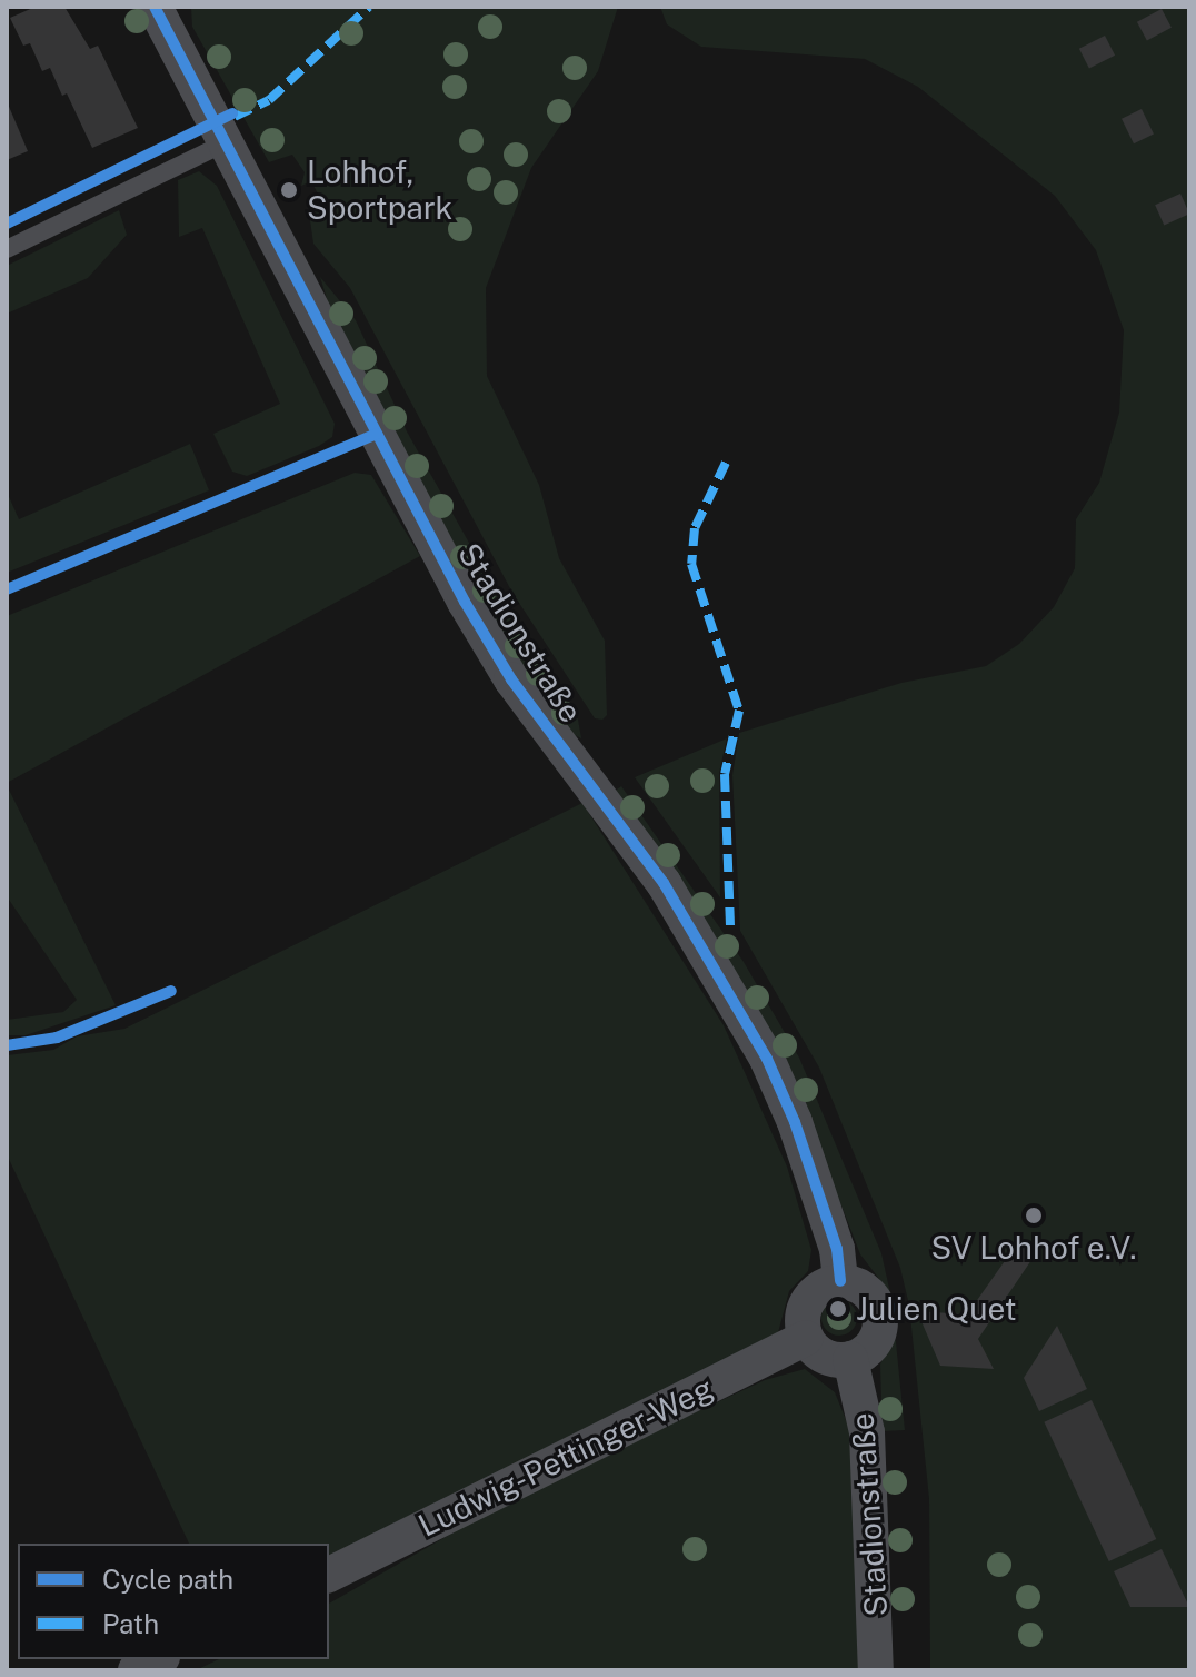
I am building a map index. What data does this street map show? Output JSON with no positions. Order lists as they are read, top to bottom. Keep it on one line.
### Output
{"streets":{"street":["Stadionstraße","Ludwig-Pettinger-Weg"]},"crossings":[["Stadionstraße","Ludwig-Pettinger-Weg"]],"places":["Lohhof, Sportpark","SV Lohhof e.V.","Julien Quet"],"legend":["Cycle path","Path"]}
